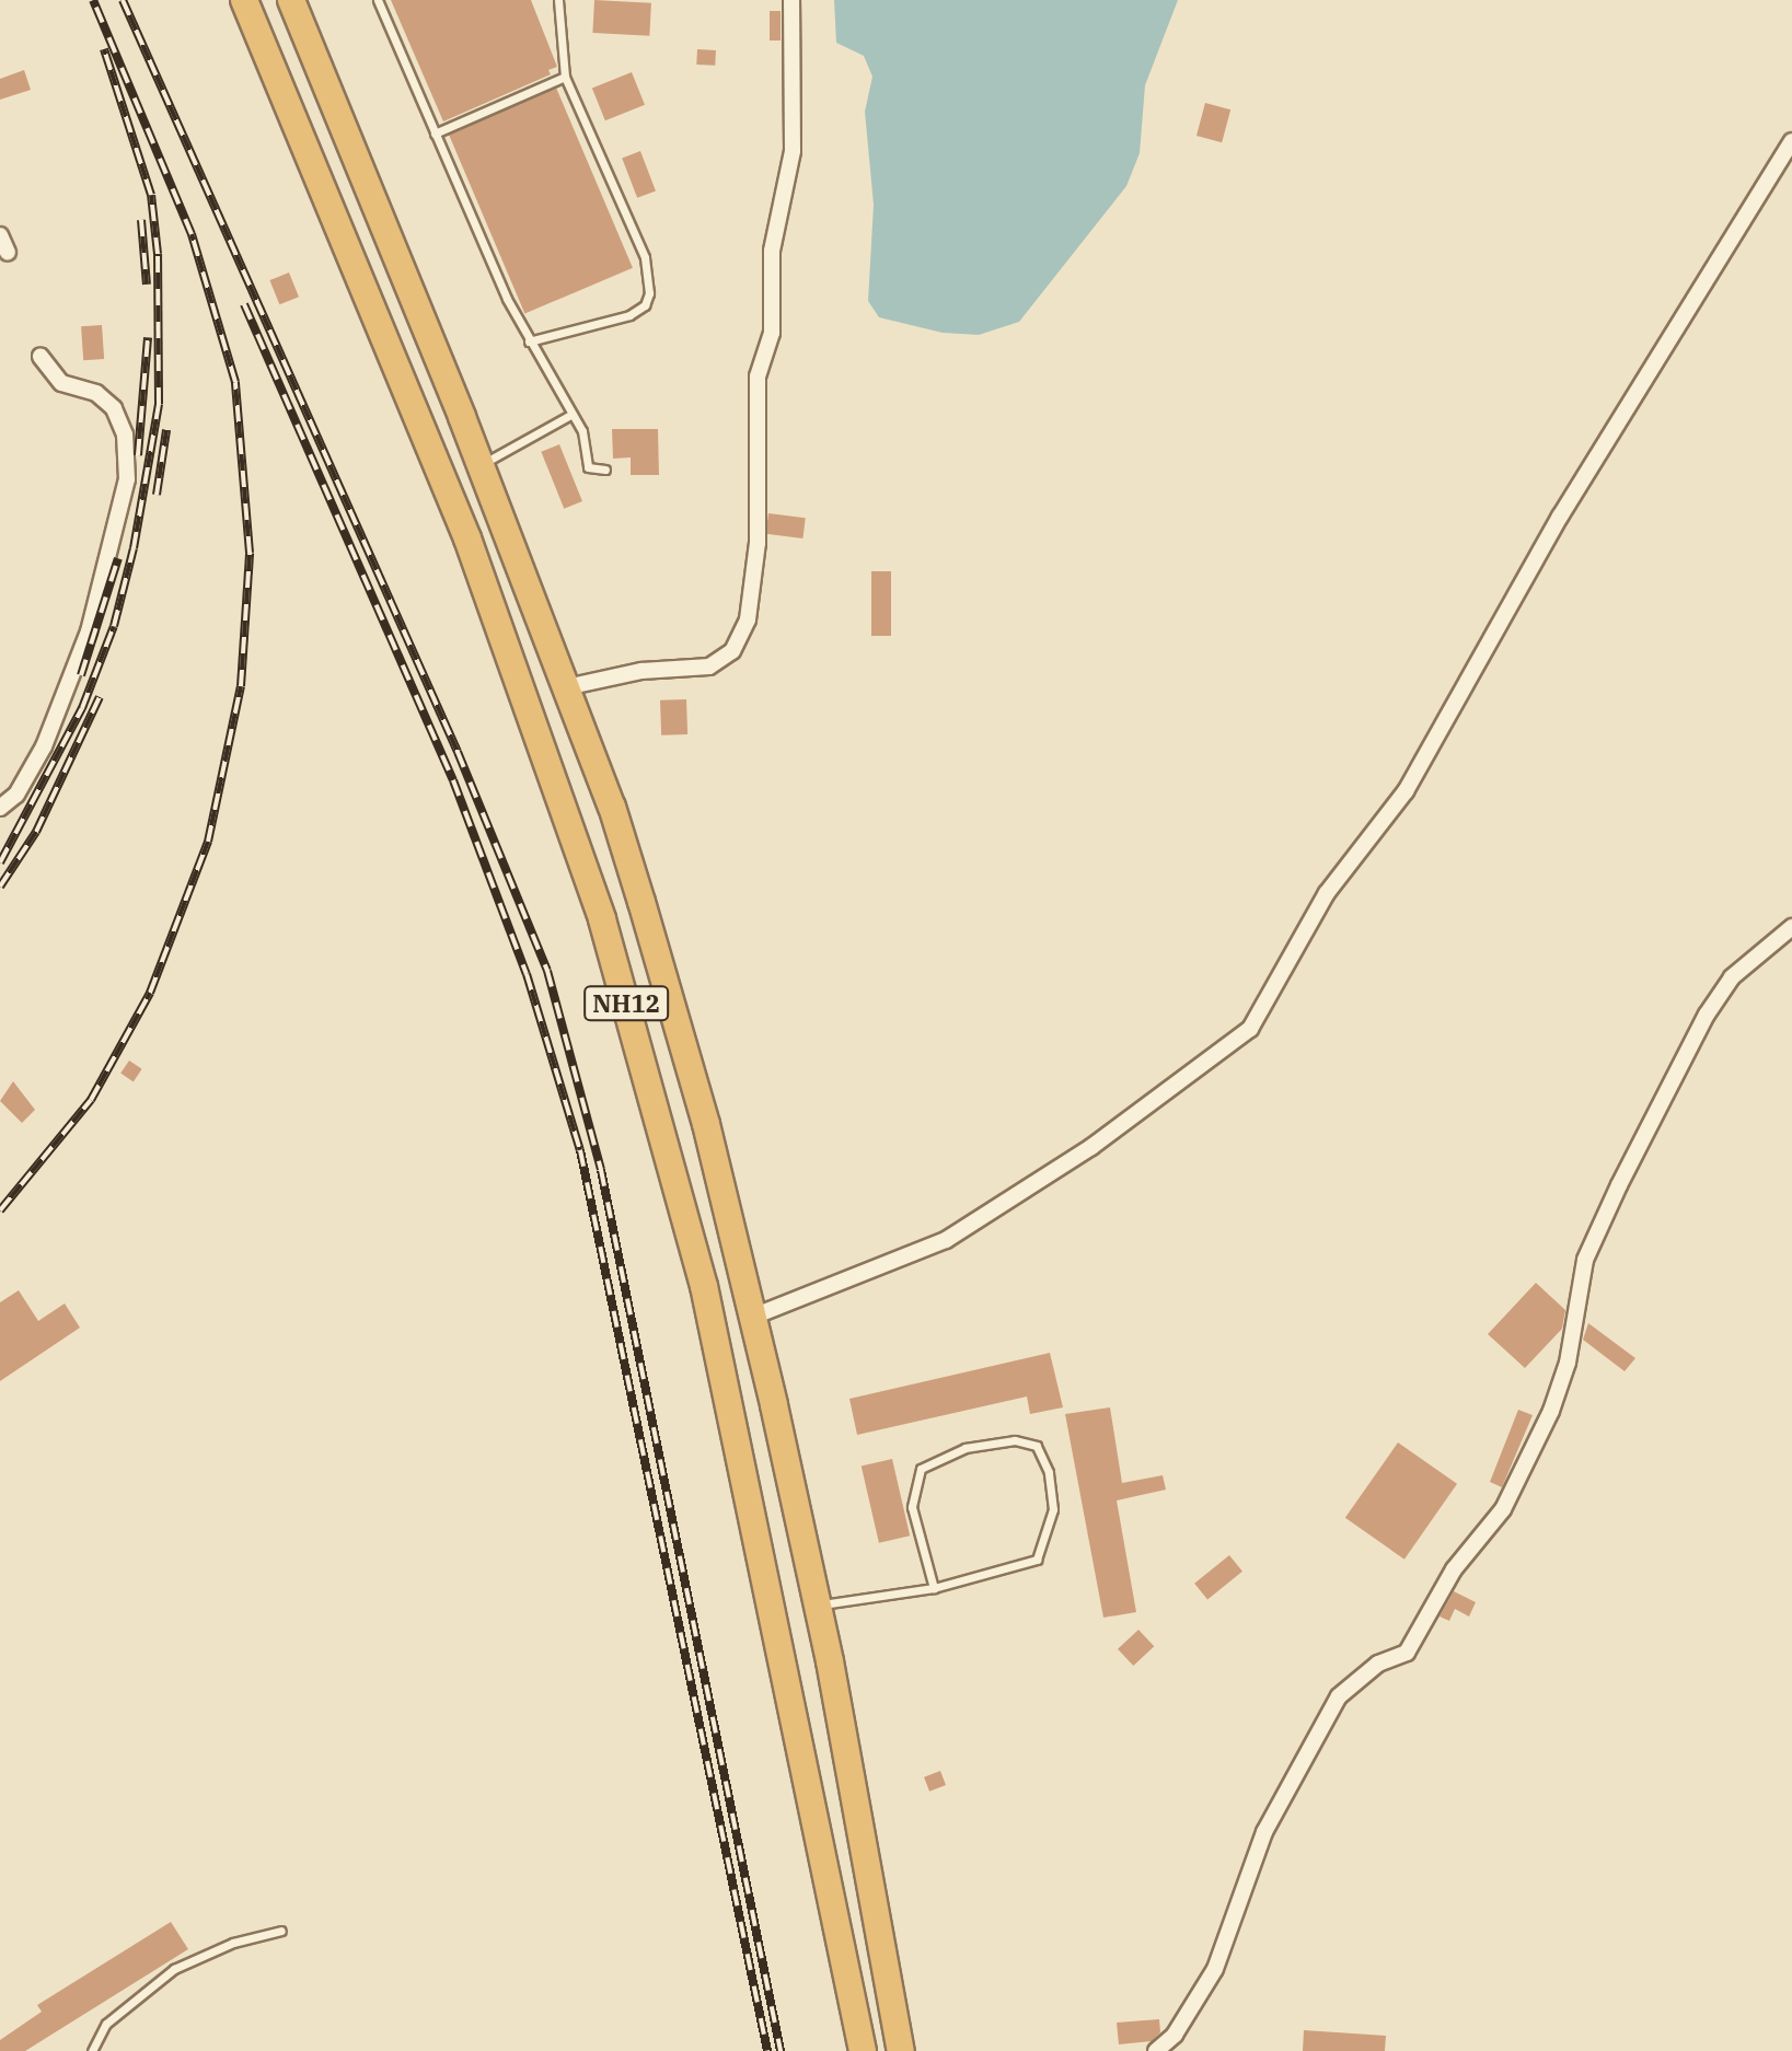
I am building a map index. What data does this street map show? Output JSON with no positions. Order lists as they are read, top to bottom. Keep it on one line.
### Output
{"streets":{"highway":["NH12"]}}
